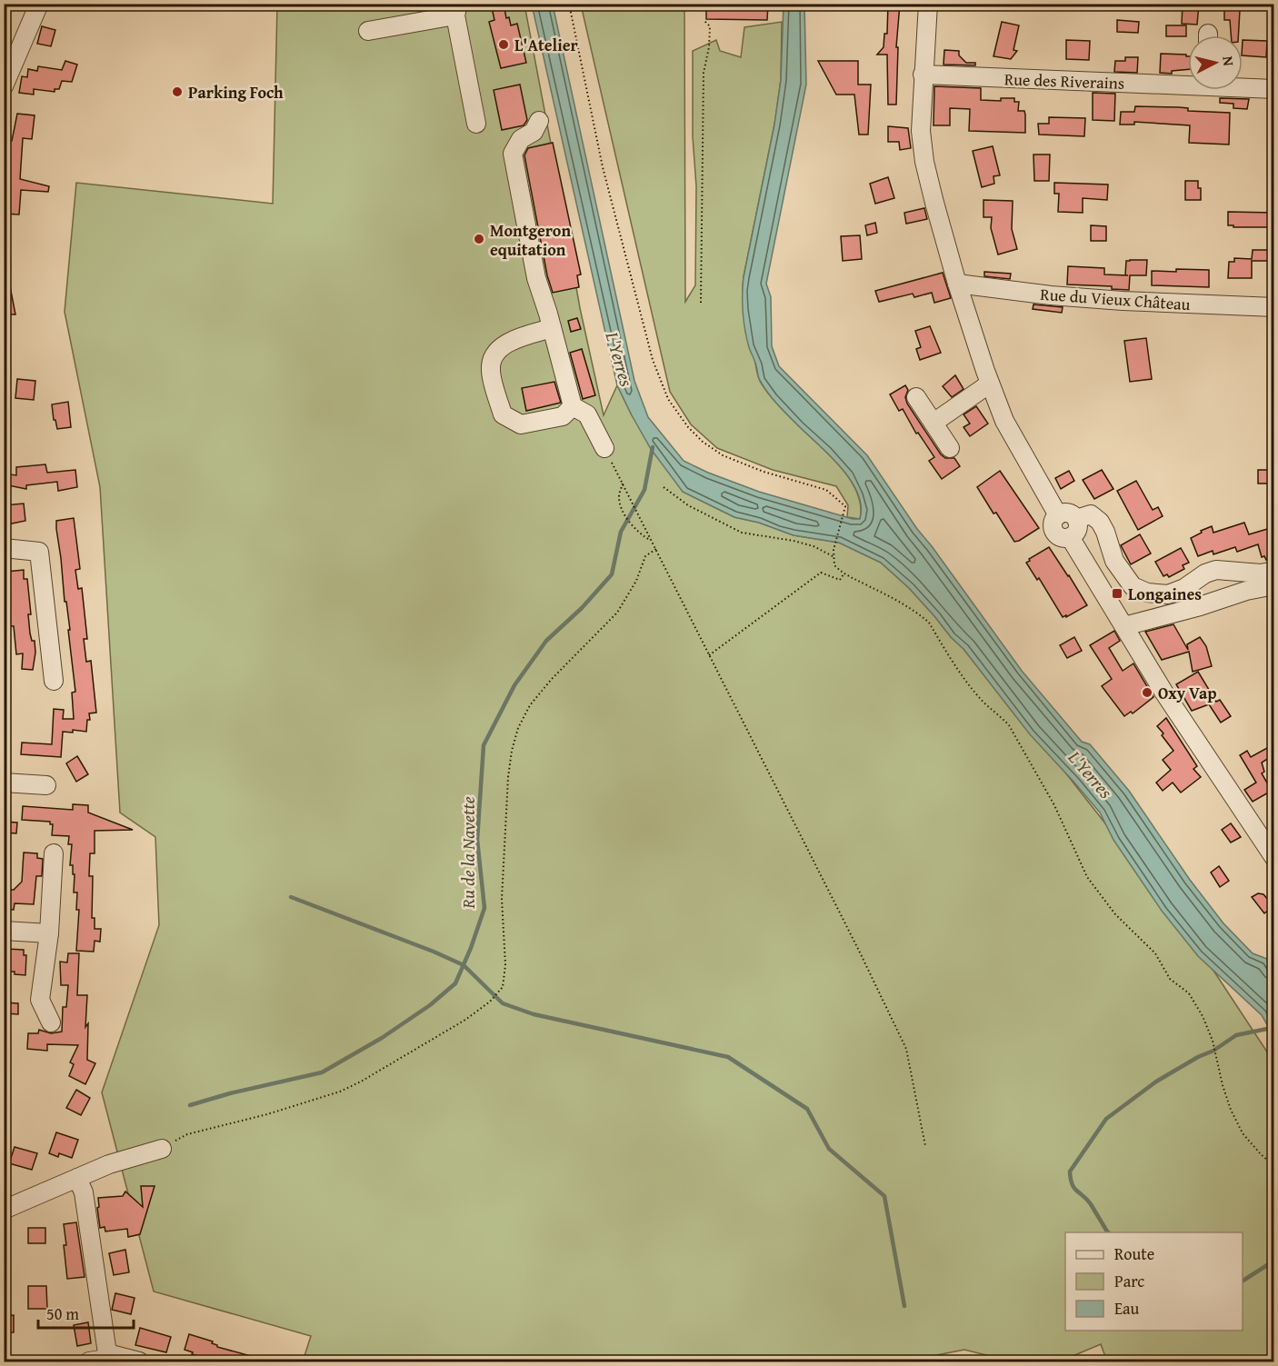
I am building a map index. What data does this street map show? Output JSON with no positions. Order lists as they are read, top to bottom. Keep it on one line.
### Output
{"streets":{"street":["Rue des Riverains","Rue du Vieux Château"]},"water":["L'Yerres","Ru de la Navette"],"places":{"other":["L'Atelier","Parking Foch","Montgeron equitation","Oxy Vap"],"transit":["Longaines"]},"legend":["Route","Parc","Eau"],"scale_bar":"50 m","north":"right"}
